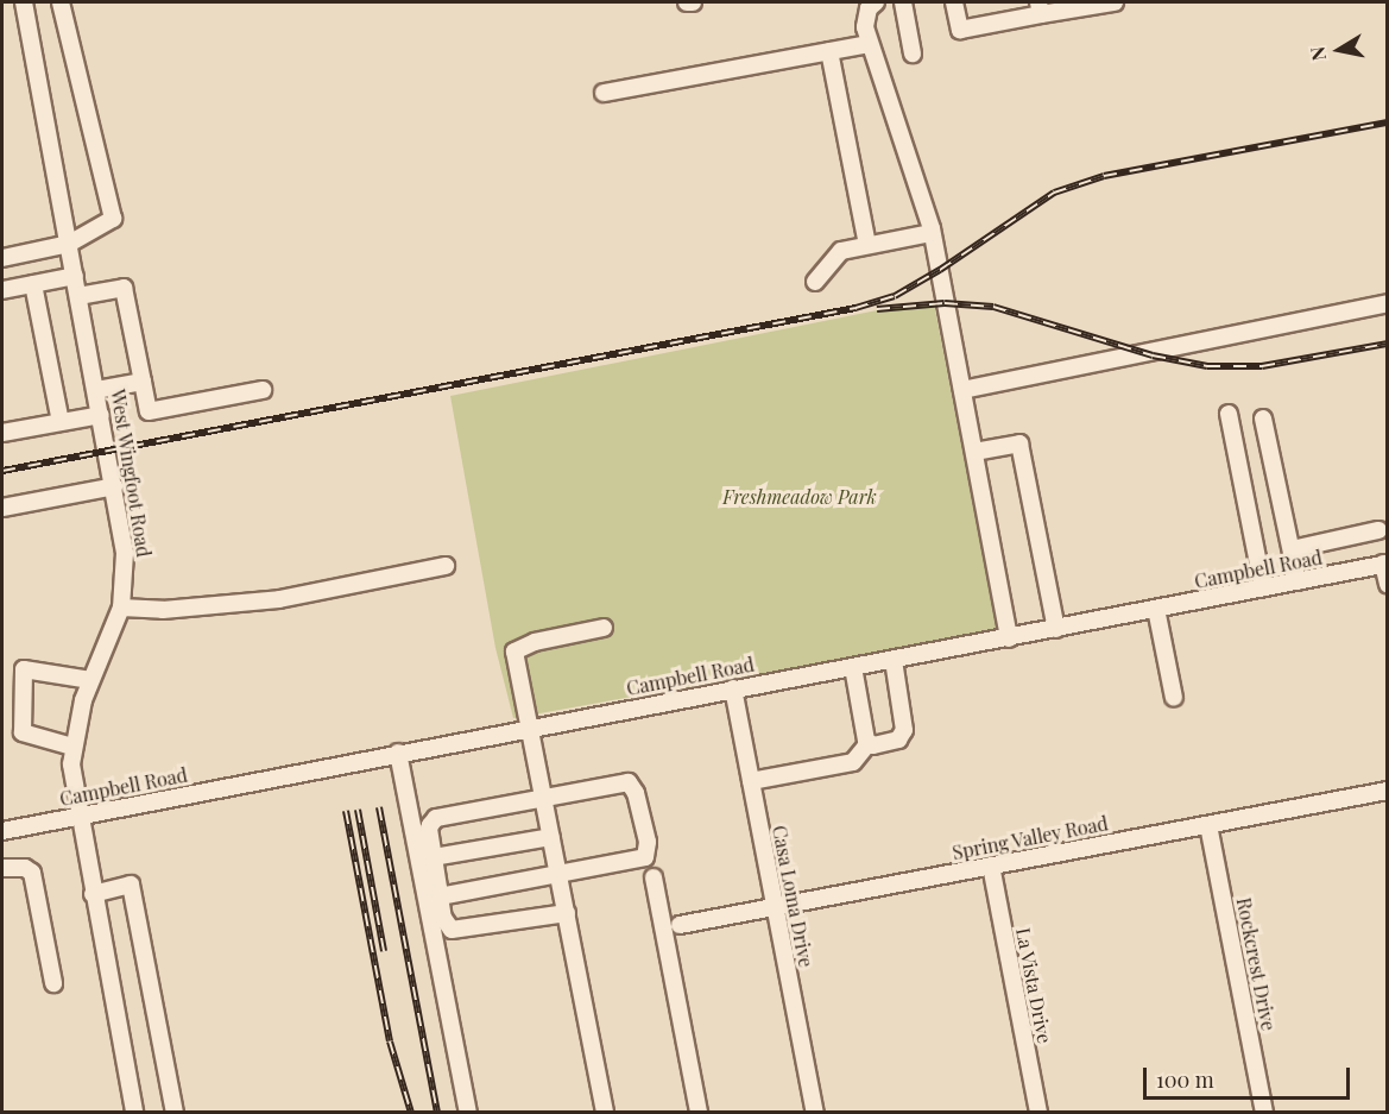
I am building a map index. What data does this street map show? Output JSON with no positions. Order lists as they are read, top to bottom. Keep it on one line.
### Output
{"streets":{"street":["West Wingfoot Road","Campbell Road","Spring Valley Road","Casa Loma Drive","Rockcrest Drive","La Vista Drive"]},"crossings":[["West Wingfoot Road","Campbell Road"],["Campbell Road","Casa Loma Drive"],["Spring Valley Road","Casa Loma Drive"],["Spring Valley Road","Rockcrest Drive"],["Spring Valley Road","La Vista Drive"]],"parks":["Freshmeadow Park"],"scale_bar":"100 m","north":"left"}
